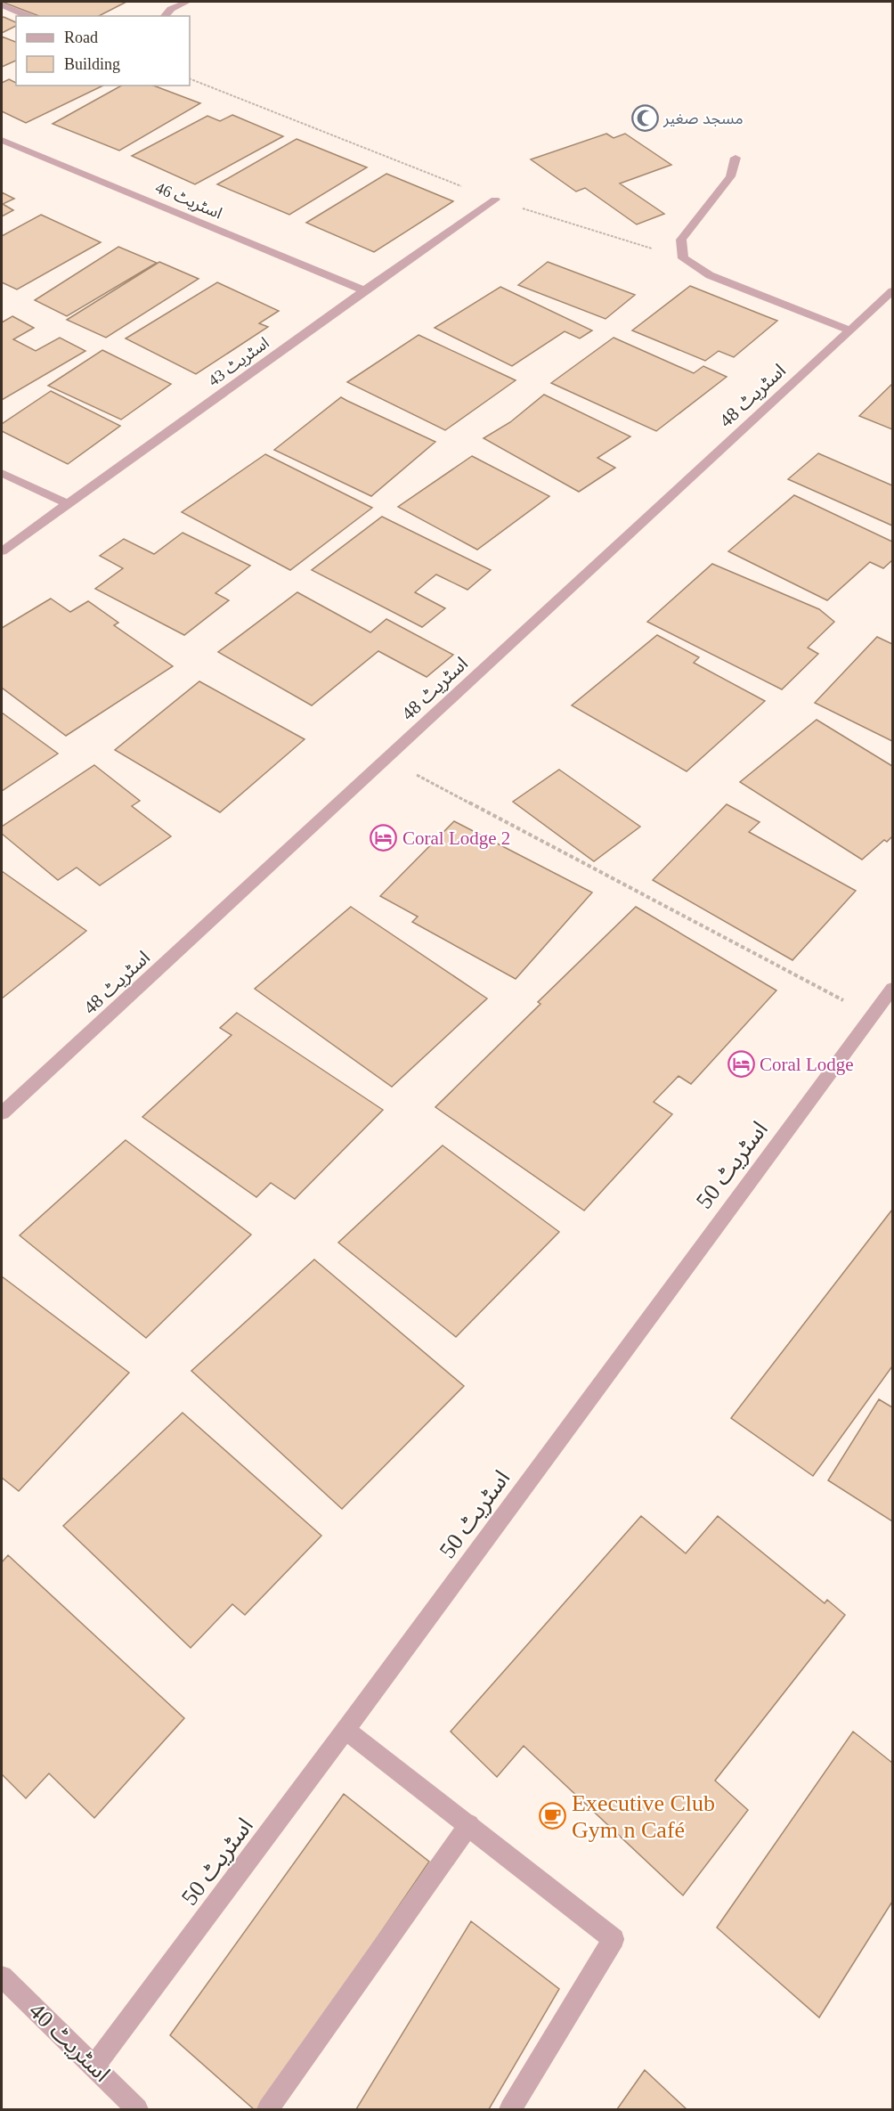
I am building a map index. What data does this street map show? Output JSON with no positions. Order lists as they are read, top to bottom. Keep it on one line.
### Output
{"streets":{"street":["اسٹریٹ 46","اسٹریٹ 43","اسٹریٹ 48","اسٹریٹ 50","اسٹریٹ 40"]},"crossings":[["اسٹریٹ 46","اسٹریٹ 43"],["اسٹریٹ 50","اسٹریٹ 40"]],"places":{"mosque":["مسجد صغیر"],"hotel":["Coral Lodge 2","Coral Lodge"],"cafe":["Executive Club Gym n Café"]},"legend":["Road","Building"]}
